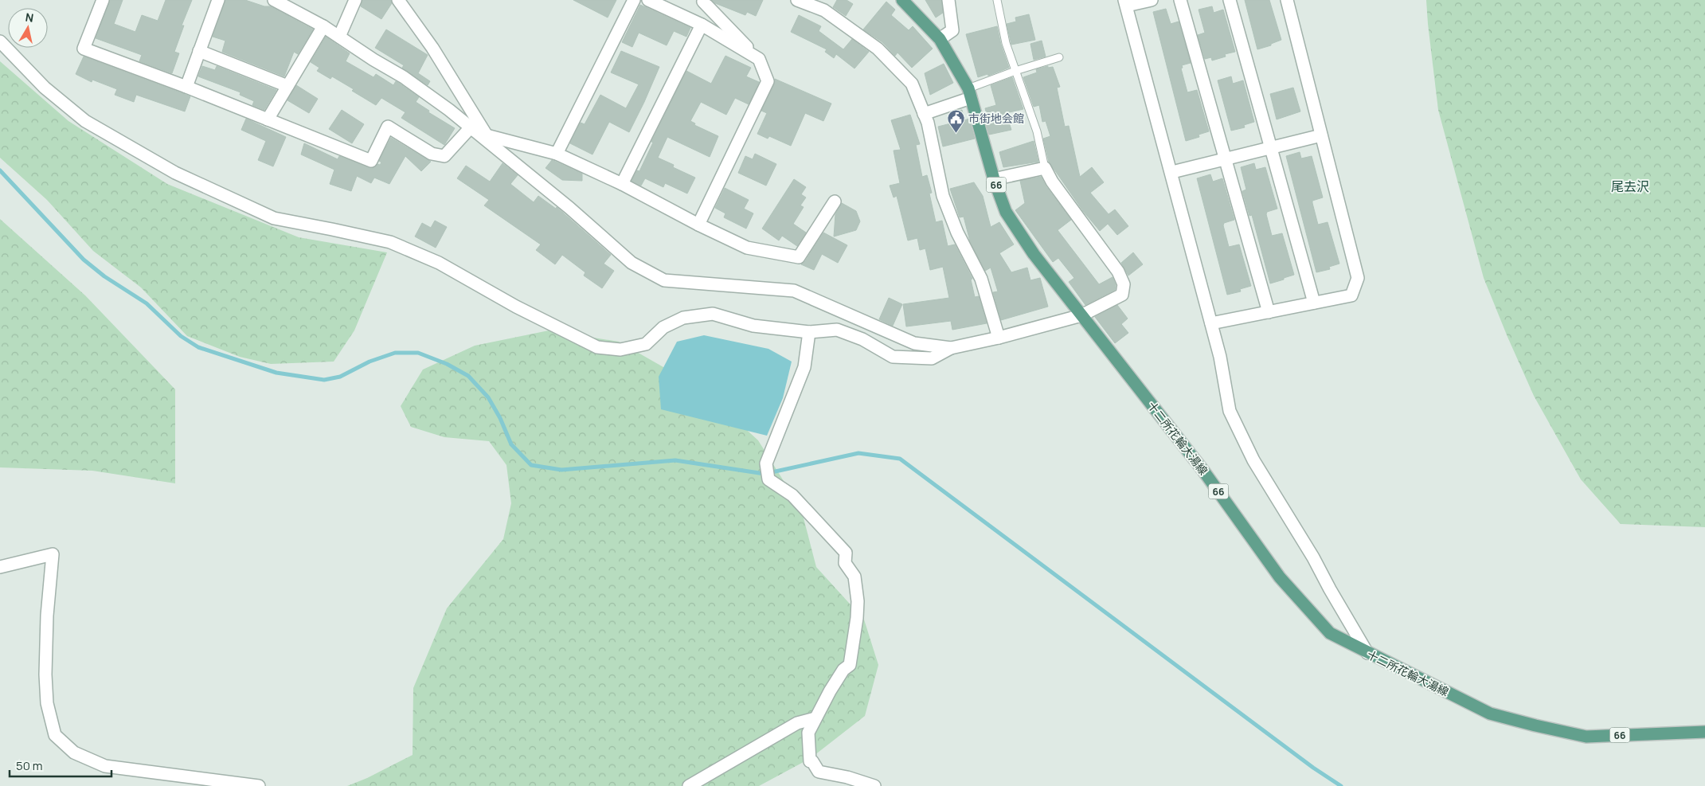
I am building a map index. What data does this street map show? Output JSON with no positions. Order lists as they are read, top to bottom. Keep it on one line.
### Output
{"streets":{"main road":["66","十二所花輪大湯線"]},"districts":["尾去沢"],"places":{"public building":["市街地会館"]},"scale_bar":"50 m","north":"top"}
